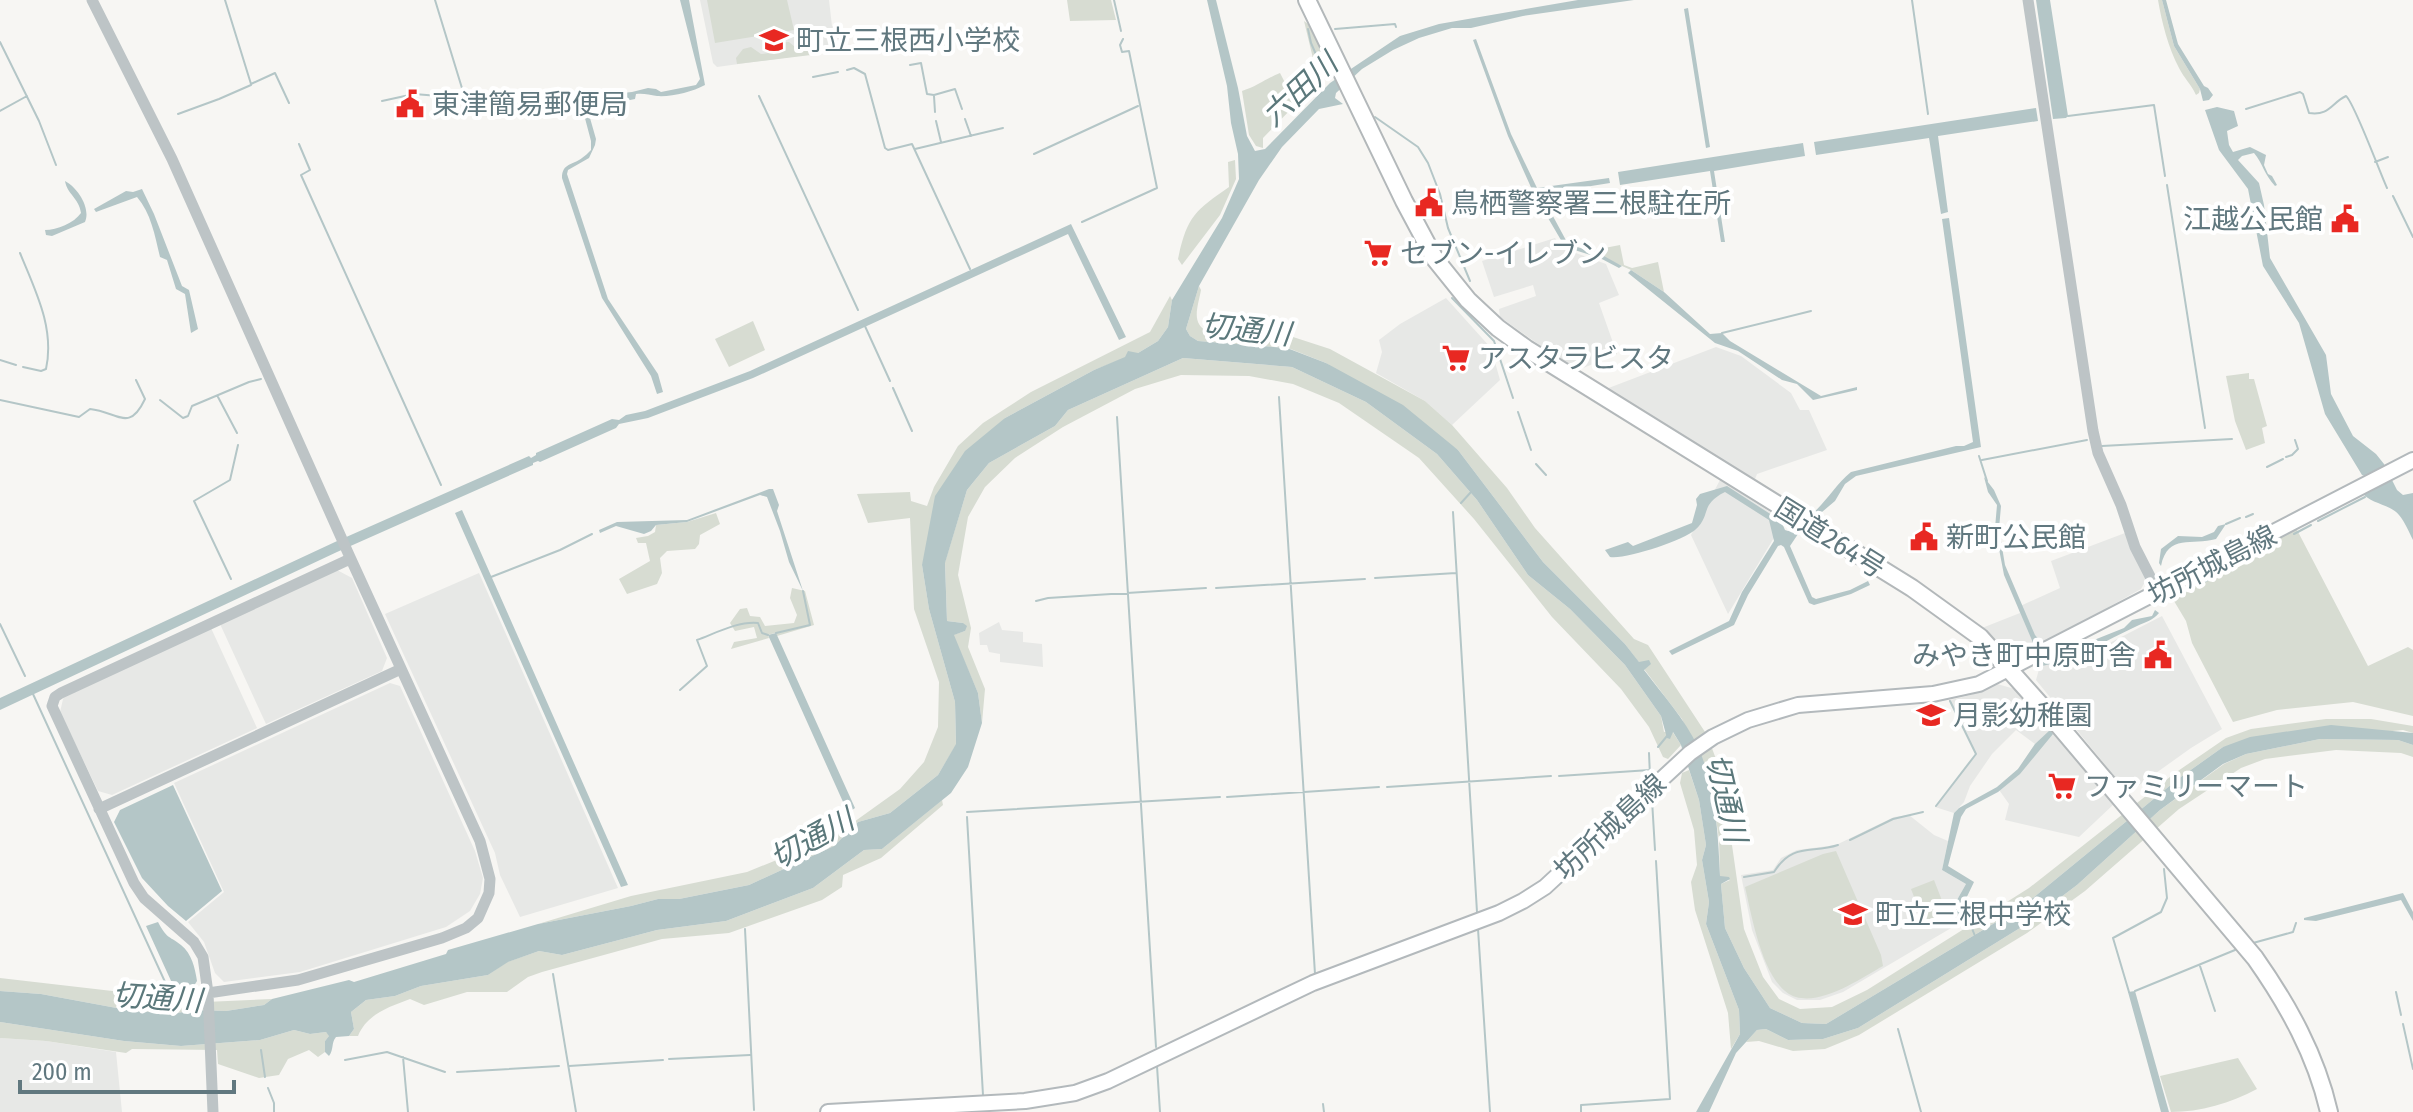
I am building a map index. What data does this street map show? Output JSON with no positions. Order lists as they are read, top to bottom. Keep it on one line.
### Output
{"streets":{"highway":["国道264号"],"main road":["坊所城島線"]},"crossings":[["国道264号","坊所城島線"]],"water":["六田川","切通川"],"places":{"school or university":["町立三根西小学校","月影幼稚園","町立三根中学校"],"public building":["東津簡易郵便局","鳥栖警察署三根駐在所","江越公民館","新町公民館","みやき町中原町舎"],"supermarket":["セブン-イレブン","アスタラビスタ","ファミリーマート"]},"scale_bar":"200 m"}
